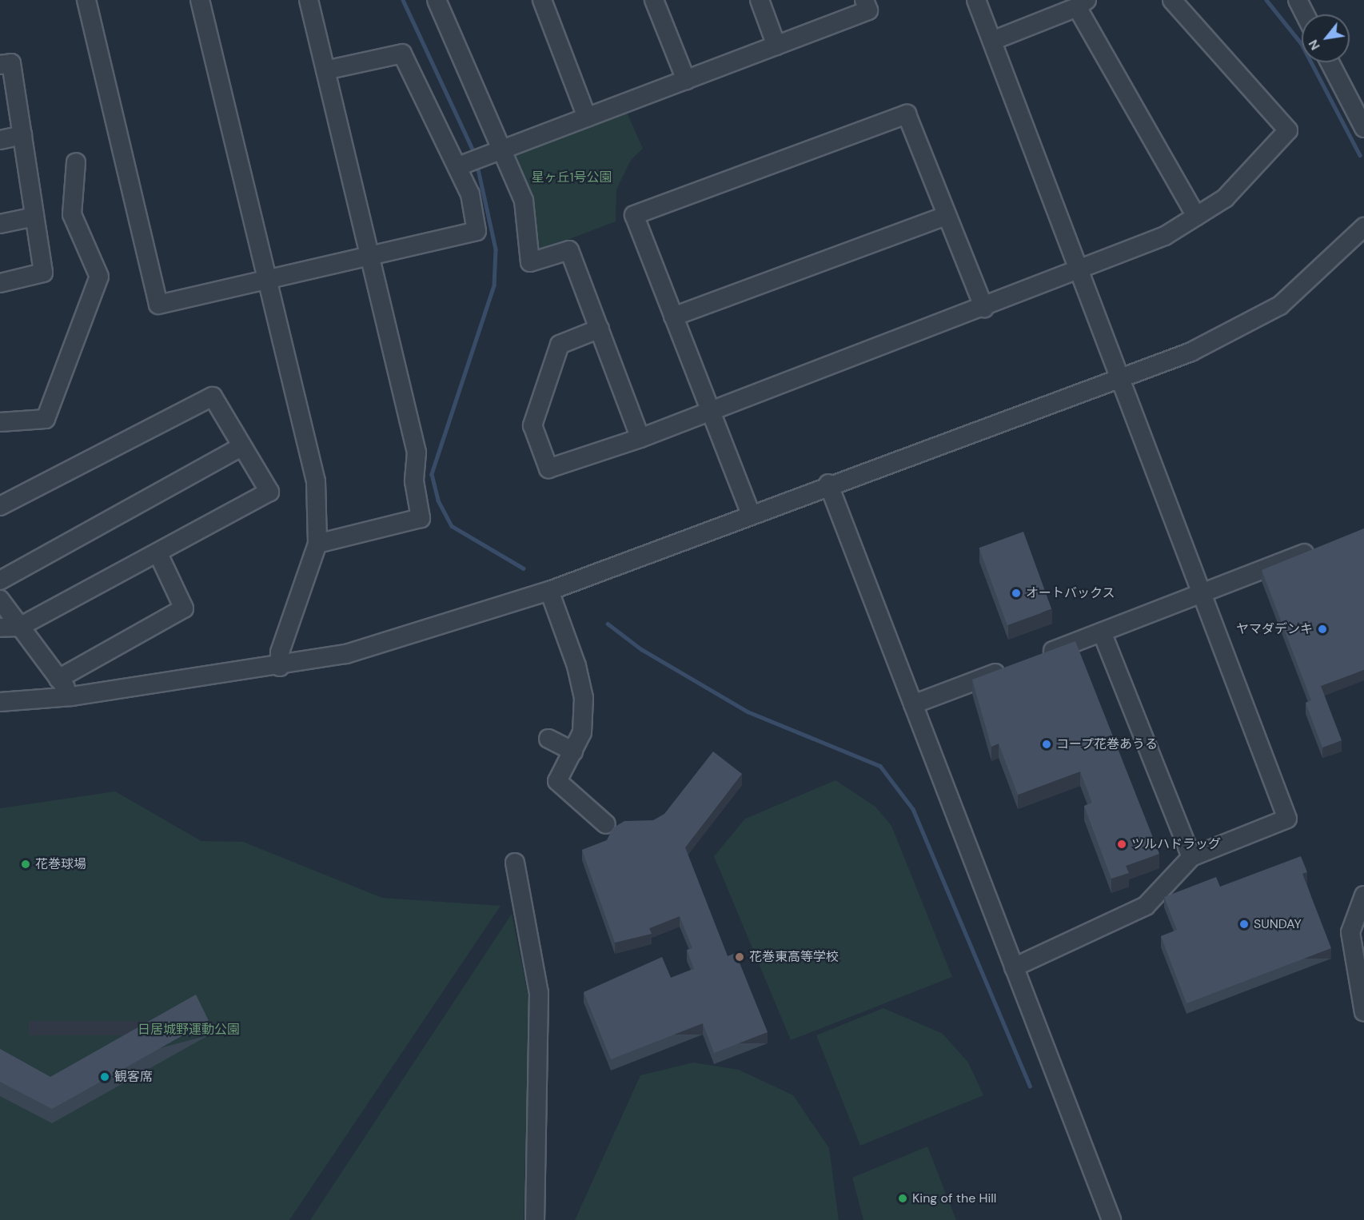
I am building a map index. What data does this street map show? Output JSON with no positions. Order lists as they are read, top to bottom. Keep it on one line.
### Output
{"parks":["星ヶ丘1号公園","日居城野運動公園"],"places":["オートバックス","ヤマダデンキ","コープ花巻あうる","ツルハドラッグ","花巻球場","SUNDAY","花巻東高等学校","観客席","King of the Hill"],"north":"bottom left"}
